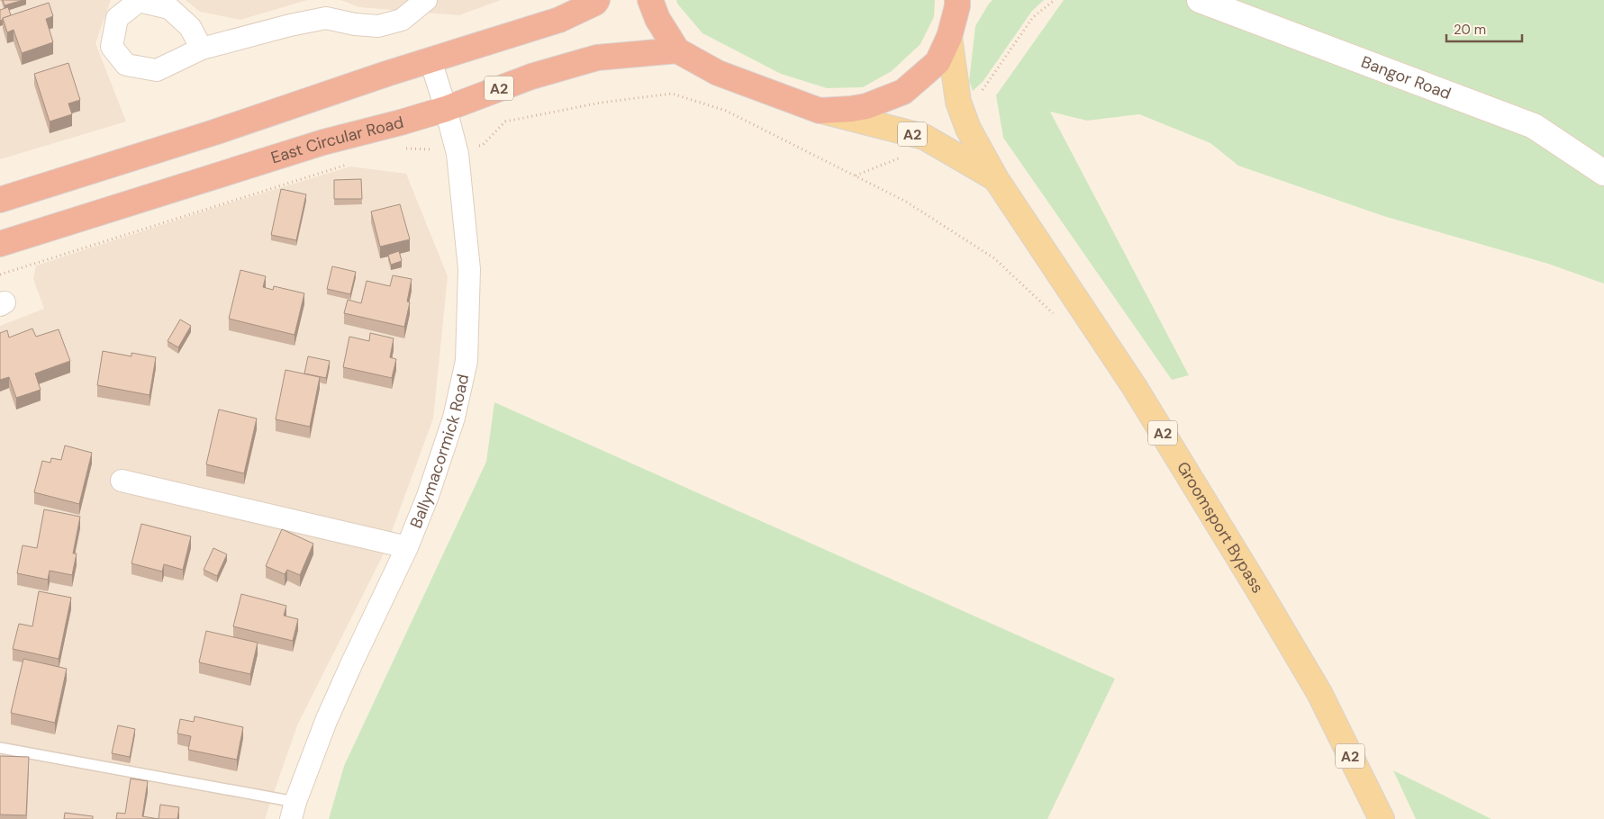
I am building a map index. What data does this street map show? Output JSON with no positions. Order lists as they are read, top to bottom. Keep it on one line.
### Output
{"streets":{"highway":["A2","East Circular Road"],"main road":["Bangor Road","Groomsport Bypass"],"street":["Ballymacormick Road"]},"crossings":[["A2","East Circular Road"],["A2","Groomsport Bypass"],["East Circular Road","Ballymacormick Road"]],"scale_bar":"20 m"}
